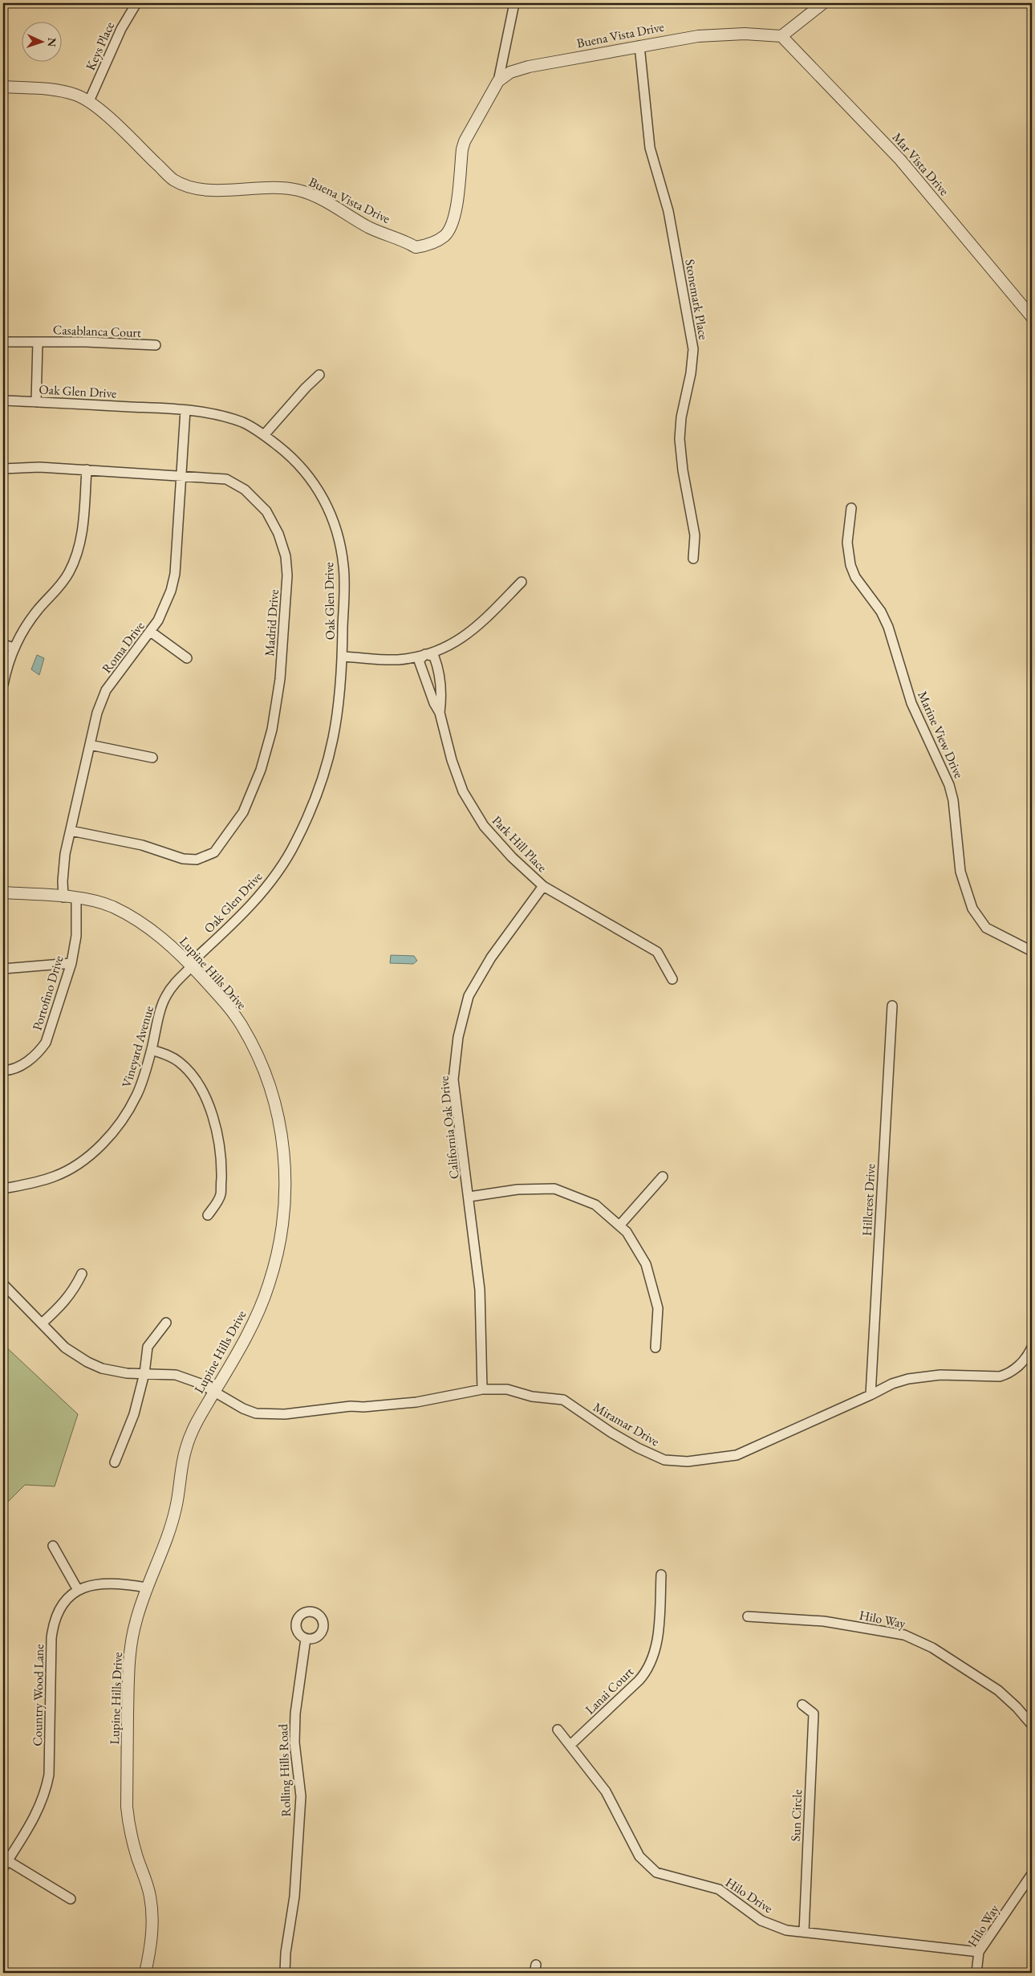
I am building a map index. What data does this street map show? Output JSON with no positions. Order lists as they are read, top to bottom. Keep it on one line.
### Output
{"streets":{"street":["Buena Vista Drive","Keys Place","Mar Vista Drive","Stonemark Place","Casablanca Court","Oak Glen Drive","Madrid Drive","Roma Drive","Marine View Drive","Park Hill Place","Lupine Hills Drive","Portofino Drive","Vineyard Avenue","California Oak Drive","Hillcrest Drive","Miramar Drive","Hilo Way","Lanai Court","Country Wood Lane","Rolling Hills Road","Sun Circle","Hilo Drive"]},"crossings":[["Buena Vista Drive","Keys Place"],["Buena Vista Drive","Mar Vista Drive"],["Buena Vista Drive","Stonemark Place"],["Casablanca Court","Oak Glen Drive"],["Oak Glen Drive","Roma Drive"],["Oak Glen Drive","Lupine Hills Drive"],["Oak Glen Drive","Vineyard Avenue"],["Madrid Drive","Roma Drive"],["Roma Drive","Lupine Hills Drive"],["Park Hill Place","California Oak Drive"],["Lupine Hills Drive","Portofino Drive"],["Lupine Hills Drive","Vineyard Avenue"],["Lupine Hills Drive","Miramar Drive"],["Lupine Hills Drive","Country Wood Lane"],["California Oak Drive","Miramar Drive"],["Hillcrest Drive","Miramar Drive"],["Hilo Way","Hilo Drive"],["Lanai Court","Hilo Drive"],["Sun Circle","Hilo Drive"]],"north":"right"}
